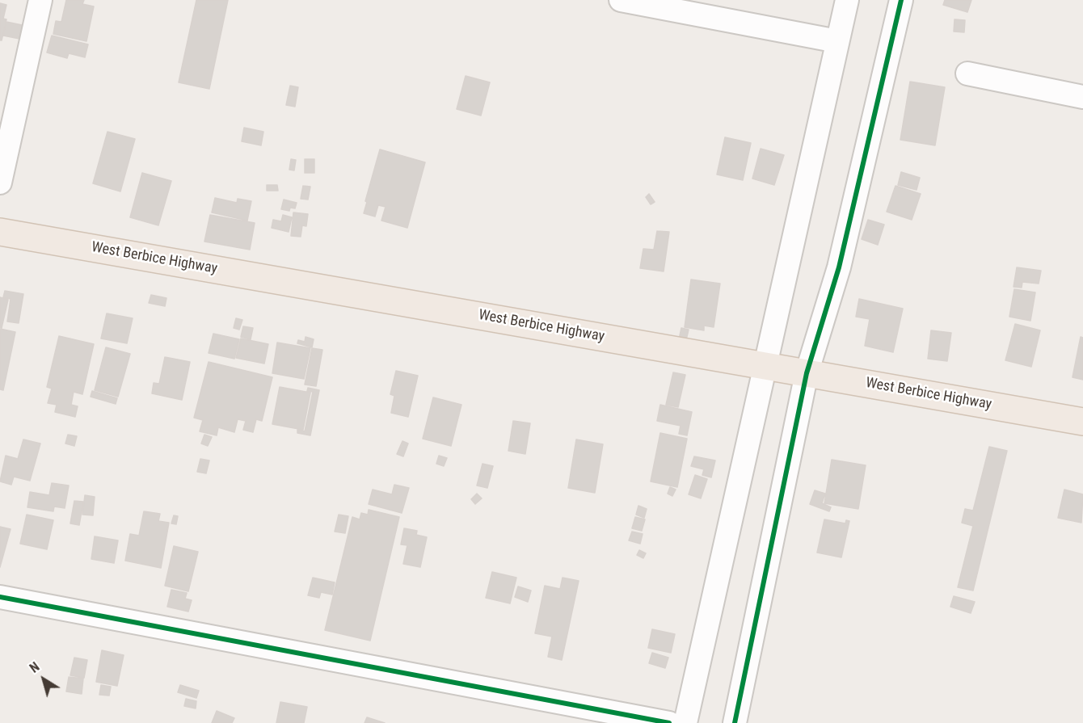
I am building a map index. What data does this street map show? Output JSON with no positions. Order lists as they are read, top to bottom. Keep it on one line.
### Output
{"streets":{"main road":["West Berbice Highway"]},"north":"top left"}
